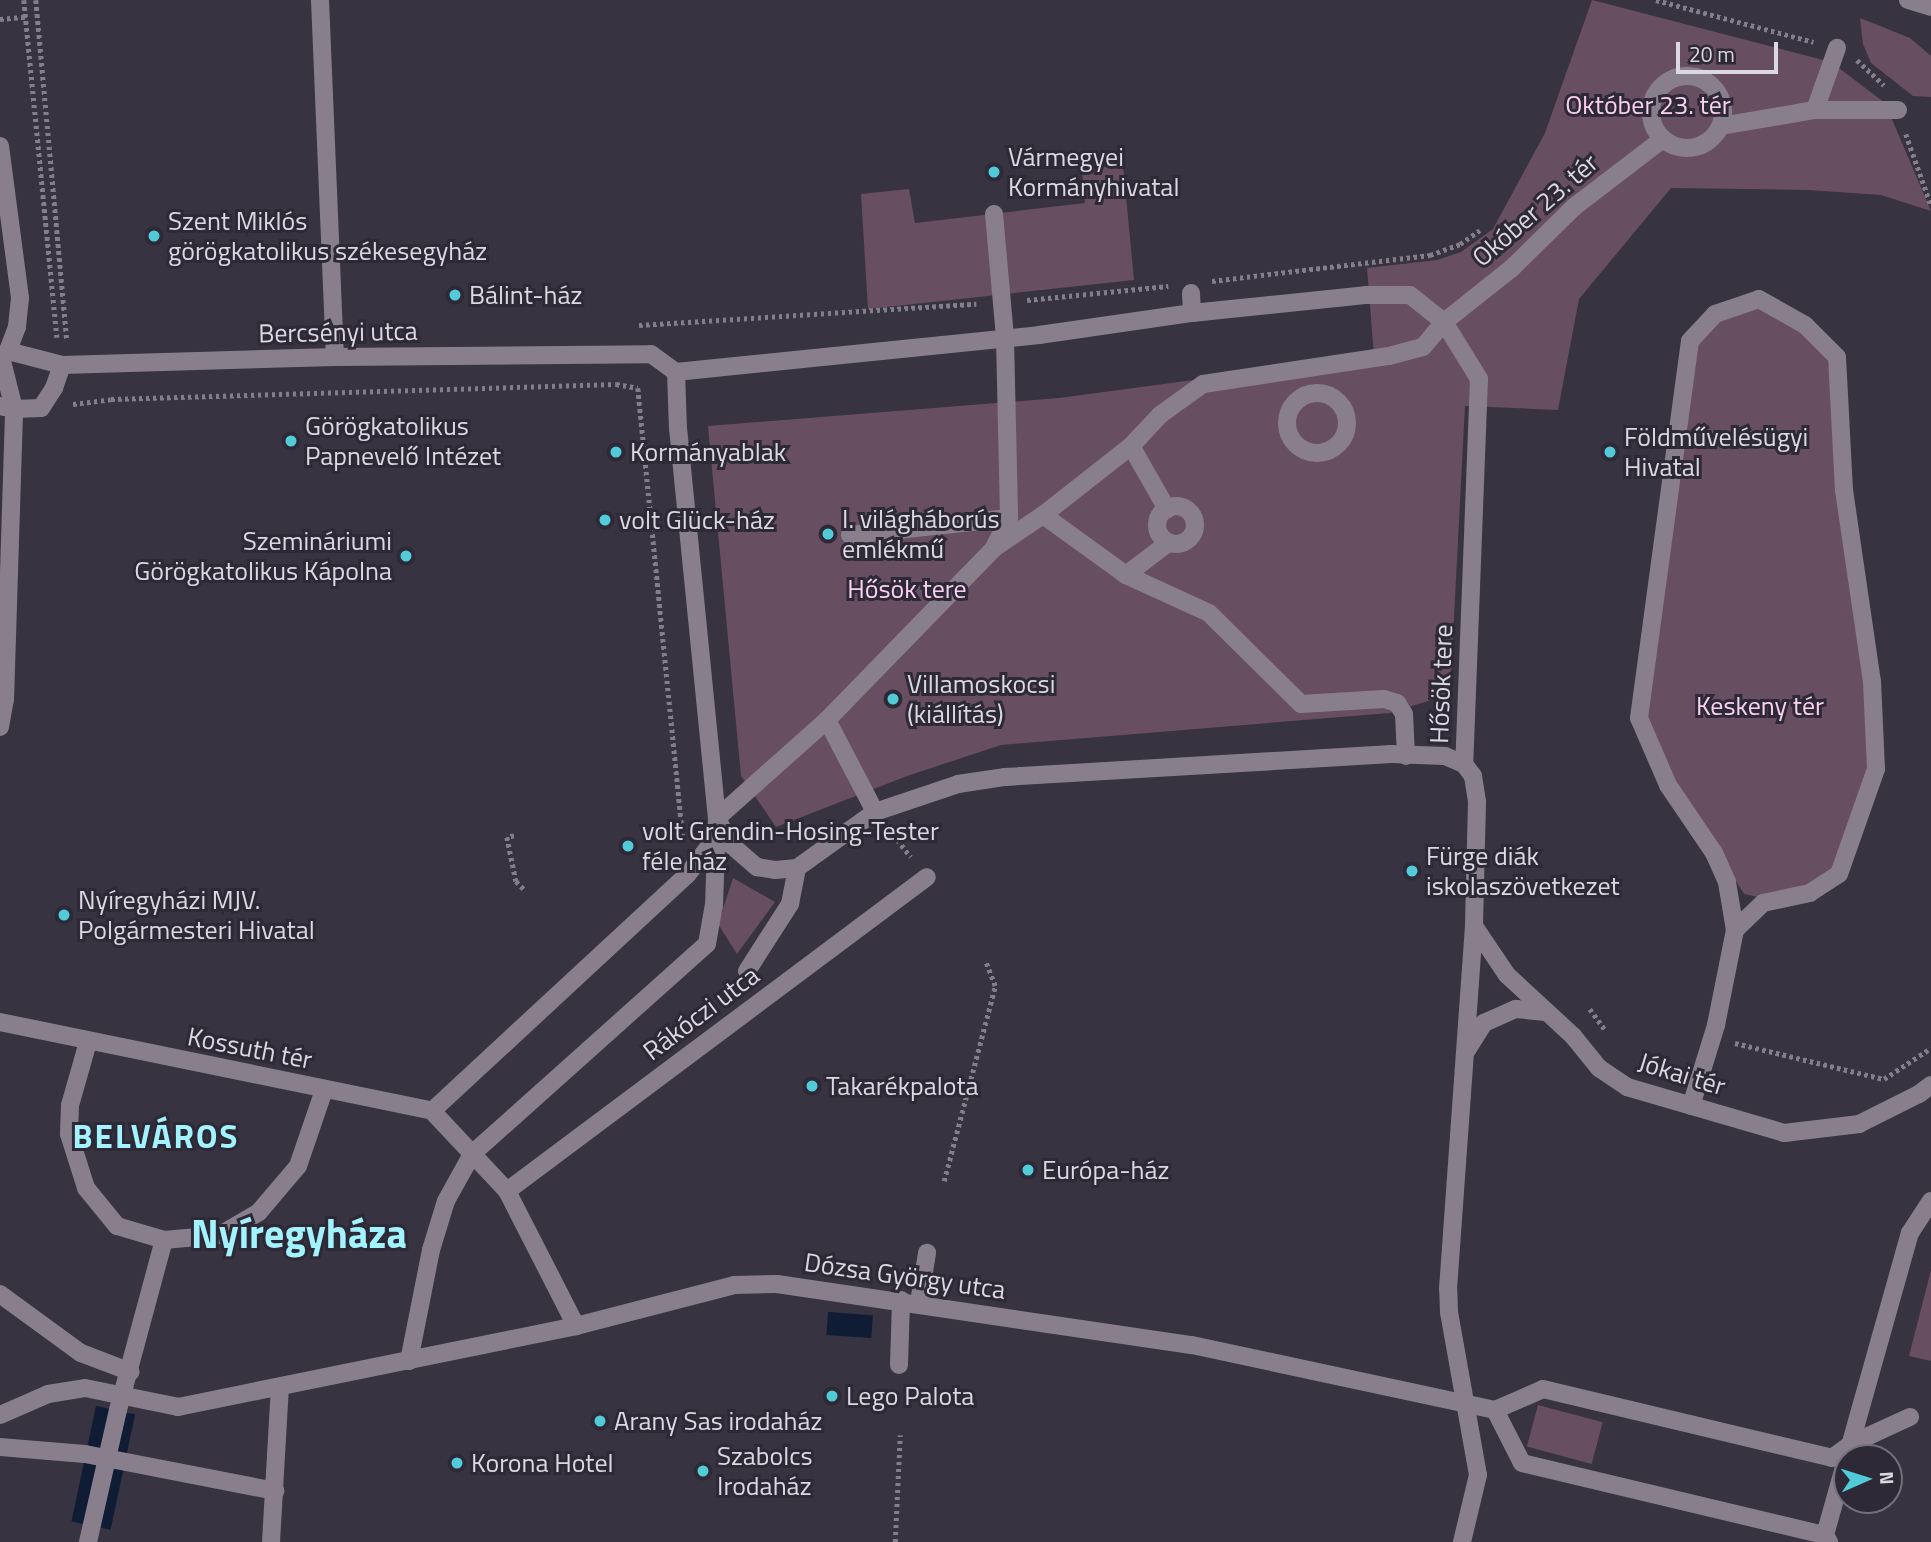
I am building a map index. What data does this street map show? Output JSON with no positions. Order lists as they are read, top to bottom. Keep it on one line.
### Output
{"streets":{"street":["Okóber 23. tér","Bercsényi utca","Hősök tere","Rákóczi utca","Kossuth tér","Jókai tér","Dózsa György utca"]},"crossings":[["Okóber 23. tér","Hősök tere"],["Bercsényi utca","Hősök tere"]],"districts":["BELVÁROS","Nyíregyháza"],"parks":["Október 23. tér","Hősök tere","Keskeny tér"],"places":["Vármegyei Kormányhivatal","Szent Miklós görögkatolikus székesegyház","Bálint-ház","Görögkatolikus Papnevelő Intézet","Kormányablak","Földművelésügyi Hivatal","volt Glück-ház","I. világháborús emlékmű","Szemináriumi Görögkatolikus Kápolna","Villamoskocsi (kiállítás)","volt Grendin-Hosing-Tester féle ház","Fürge diák iskolaszövetkezet","Nyíregyházi MJV. Polgármesteri Hivatal","Takarékpalota","Európa-ház","Lego Palota","Arany Sas irodaház","Korona Hotel","Szabolcs Irodaház"],"scale_bar":"20 m","north":"right"}
